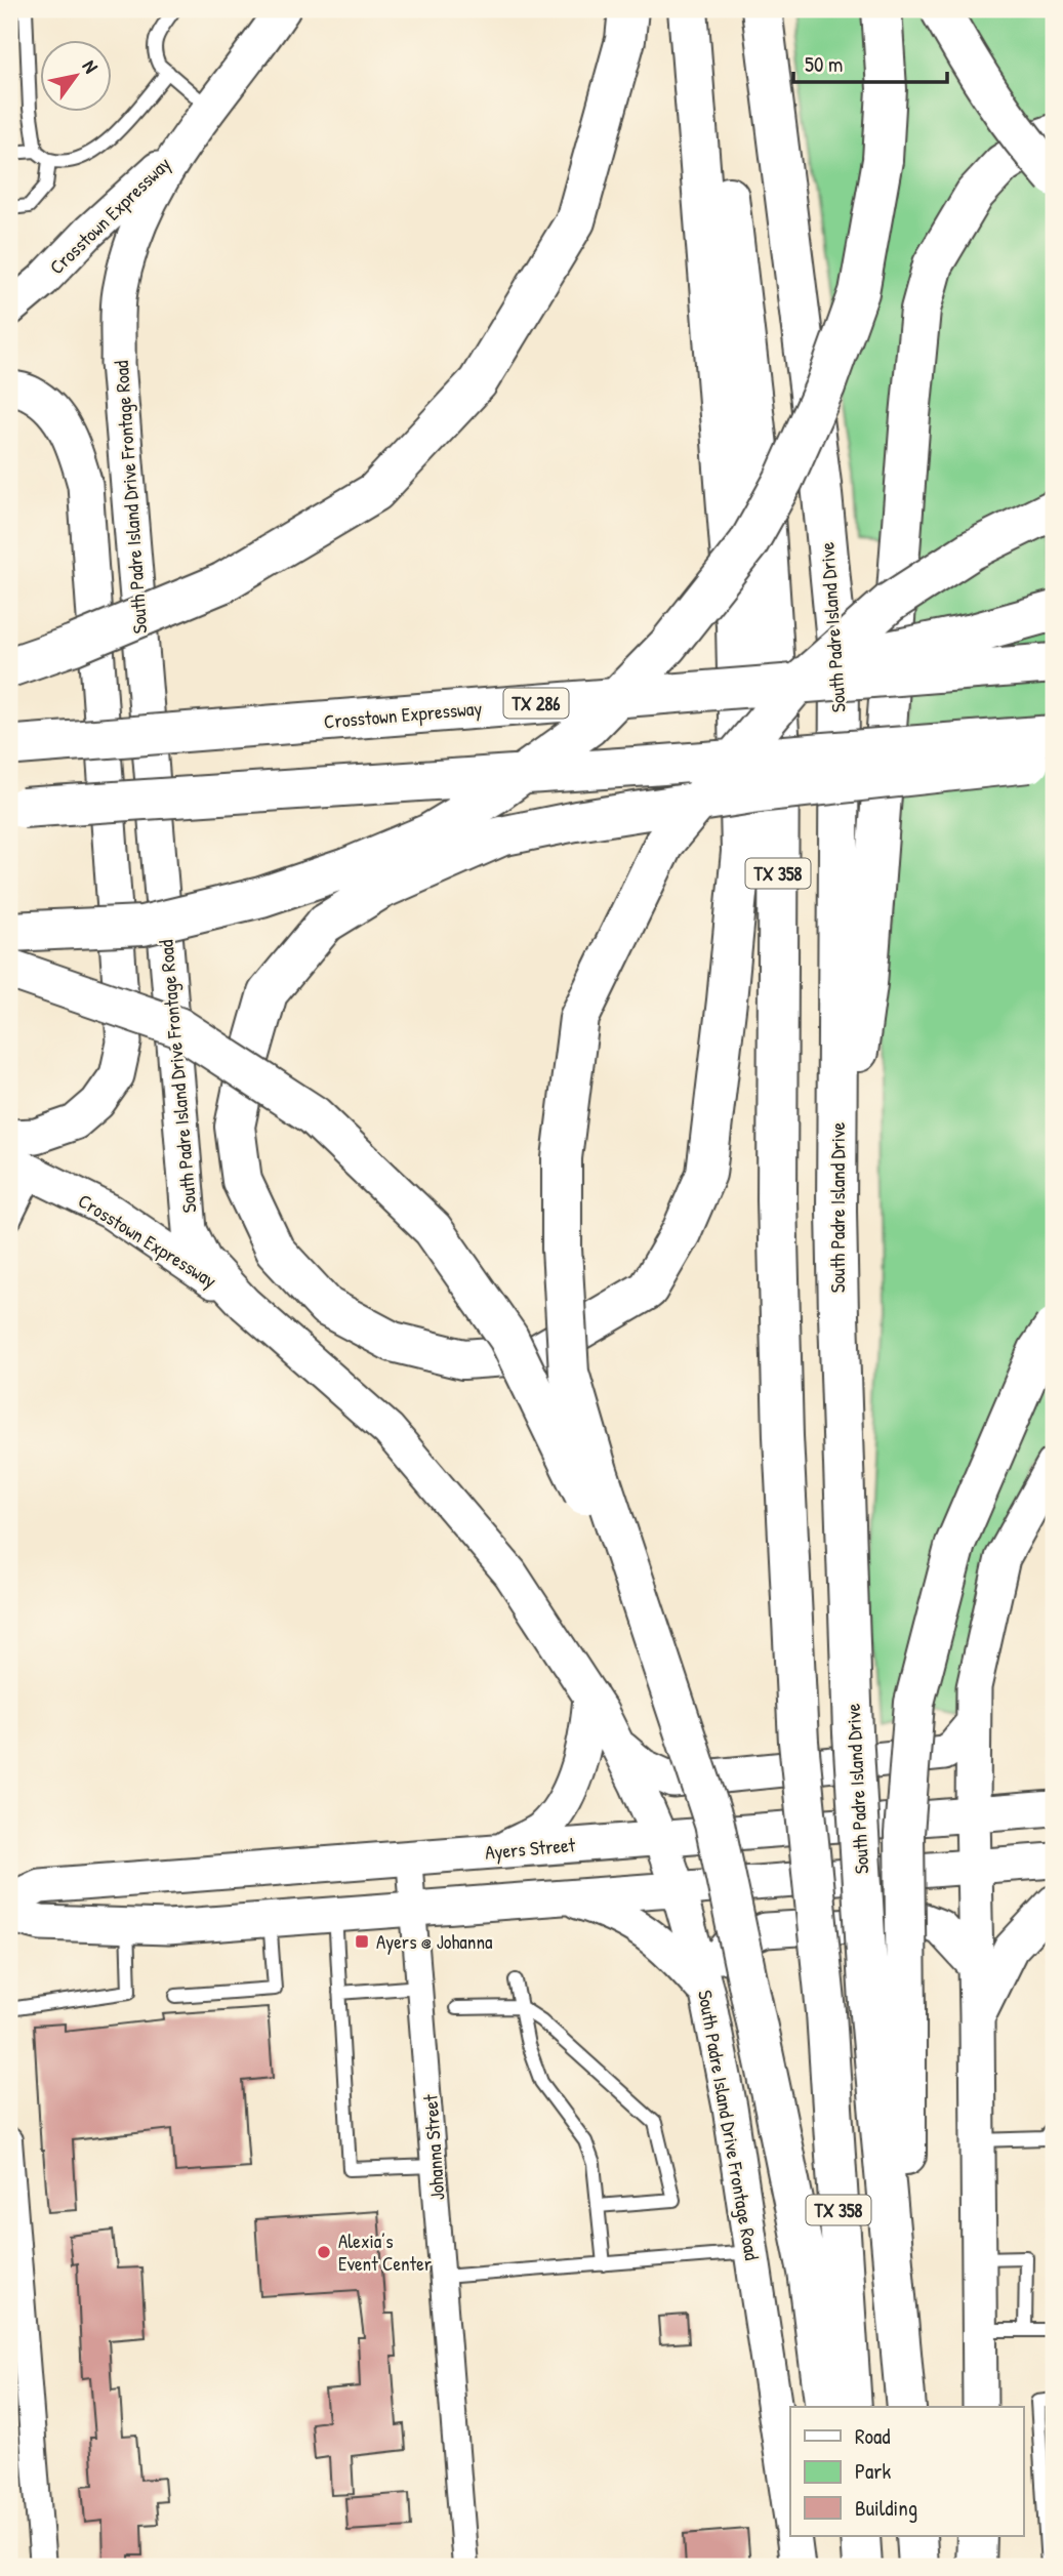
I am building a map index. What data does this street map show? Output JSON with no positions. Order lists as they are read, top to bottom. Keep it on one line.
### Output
{"streets":{"highway":["Crosstown Expressway","South Padre Island Drive","TX 286","TX 358"],"main road":["South Padre Island Drive Frontage Road","Ayers Street"],"street":["Johanna Street"]},"crossings":[["Crosstown Expressway","South Padre Island Drive Frontage Road"],["South Padre Island Drive Frontage Road","Ayers Street"],["Ayers Street","Johanna Street"]],"places":{"transit":["Ayers @ Johanna"],"other":["Alexia’s Event Center"]},"legend":["Road","Park","Building"],"scale_bar":"50 m","north":"top right"}
